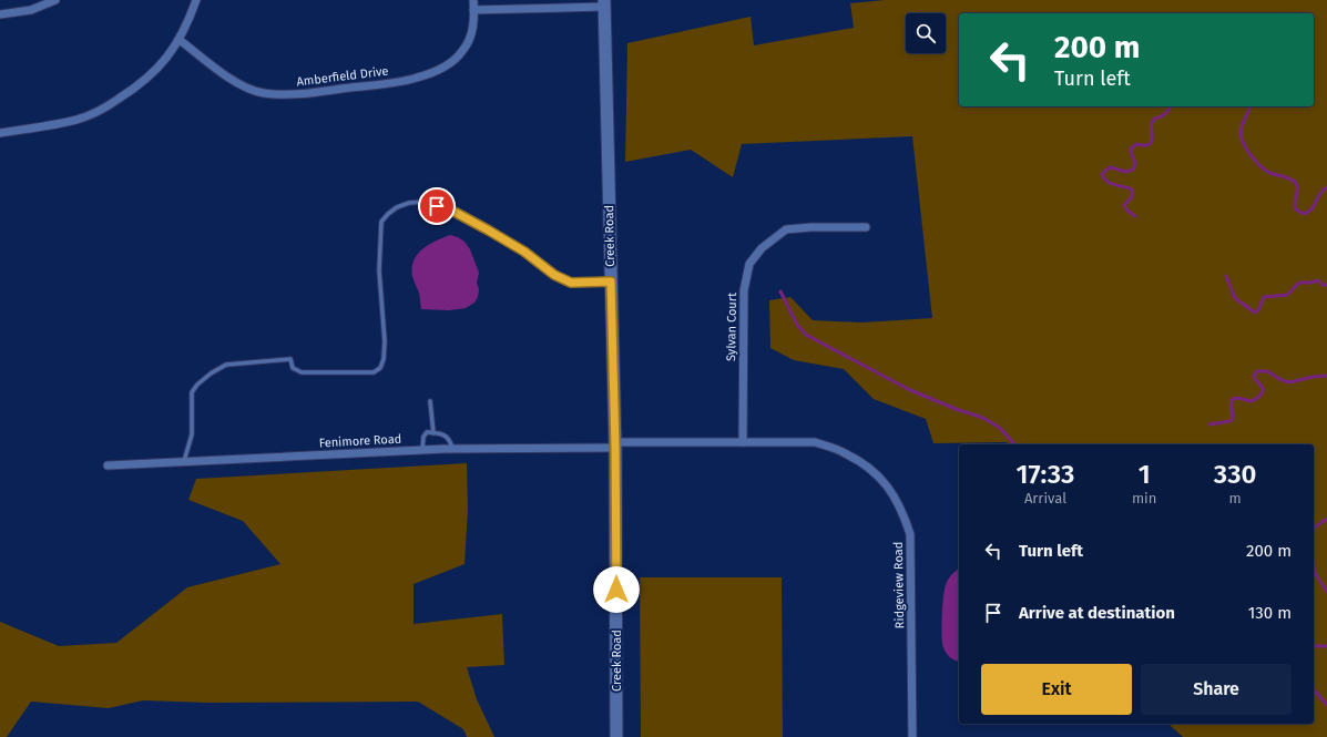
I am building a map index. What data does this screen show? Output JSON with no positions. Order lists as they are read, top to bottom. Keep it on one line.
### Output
{"streets":{"main road":["Creek Road"],"street":["Amberfield Drive","Sylvan Court","Fenimore Road","Ridgeview Road"]},"crossings":[["Creek Road","Fenimore Road"],["Creek Road","Ridgeview Road"],["Sylvan Court","Ridgeview Road"],["Fenimore Road","Ridgeview Road"]],"page":{"turn":["200 m","Turn left"],"eta":["17:33","Arrival","1","min","330","m"],"list":[{"name":"Turn left","value":"200 m"},{"name":"Arrive at destination","value":"130 m"}],"buttons":["Exit","Share"]}}
